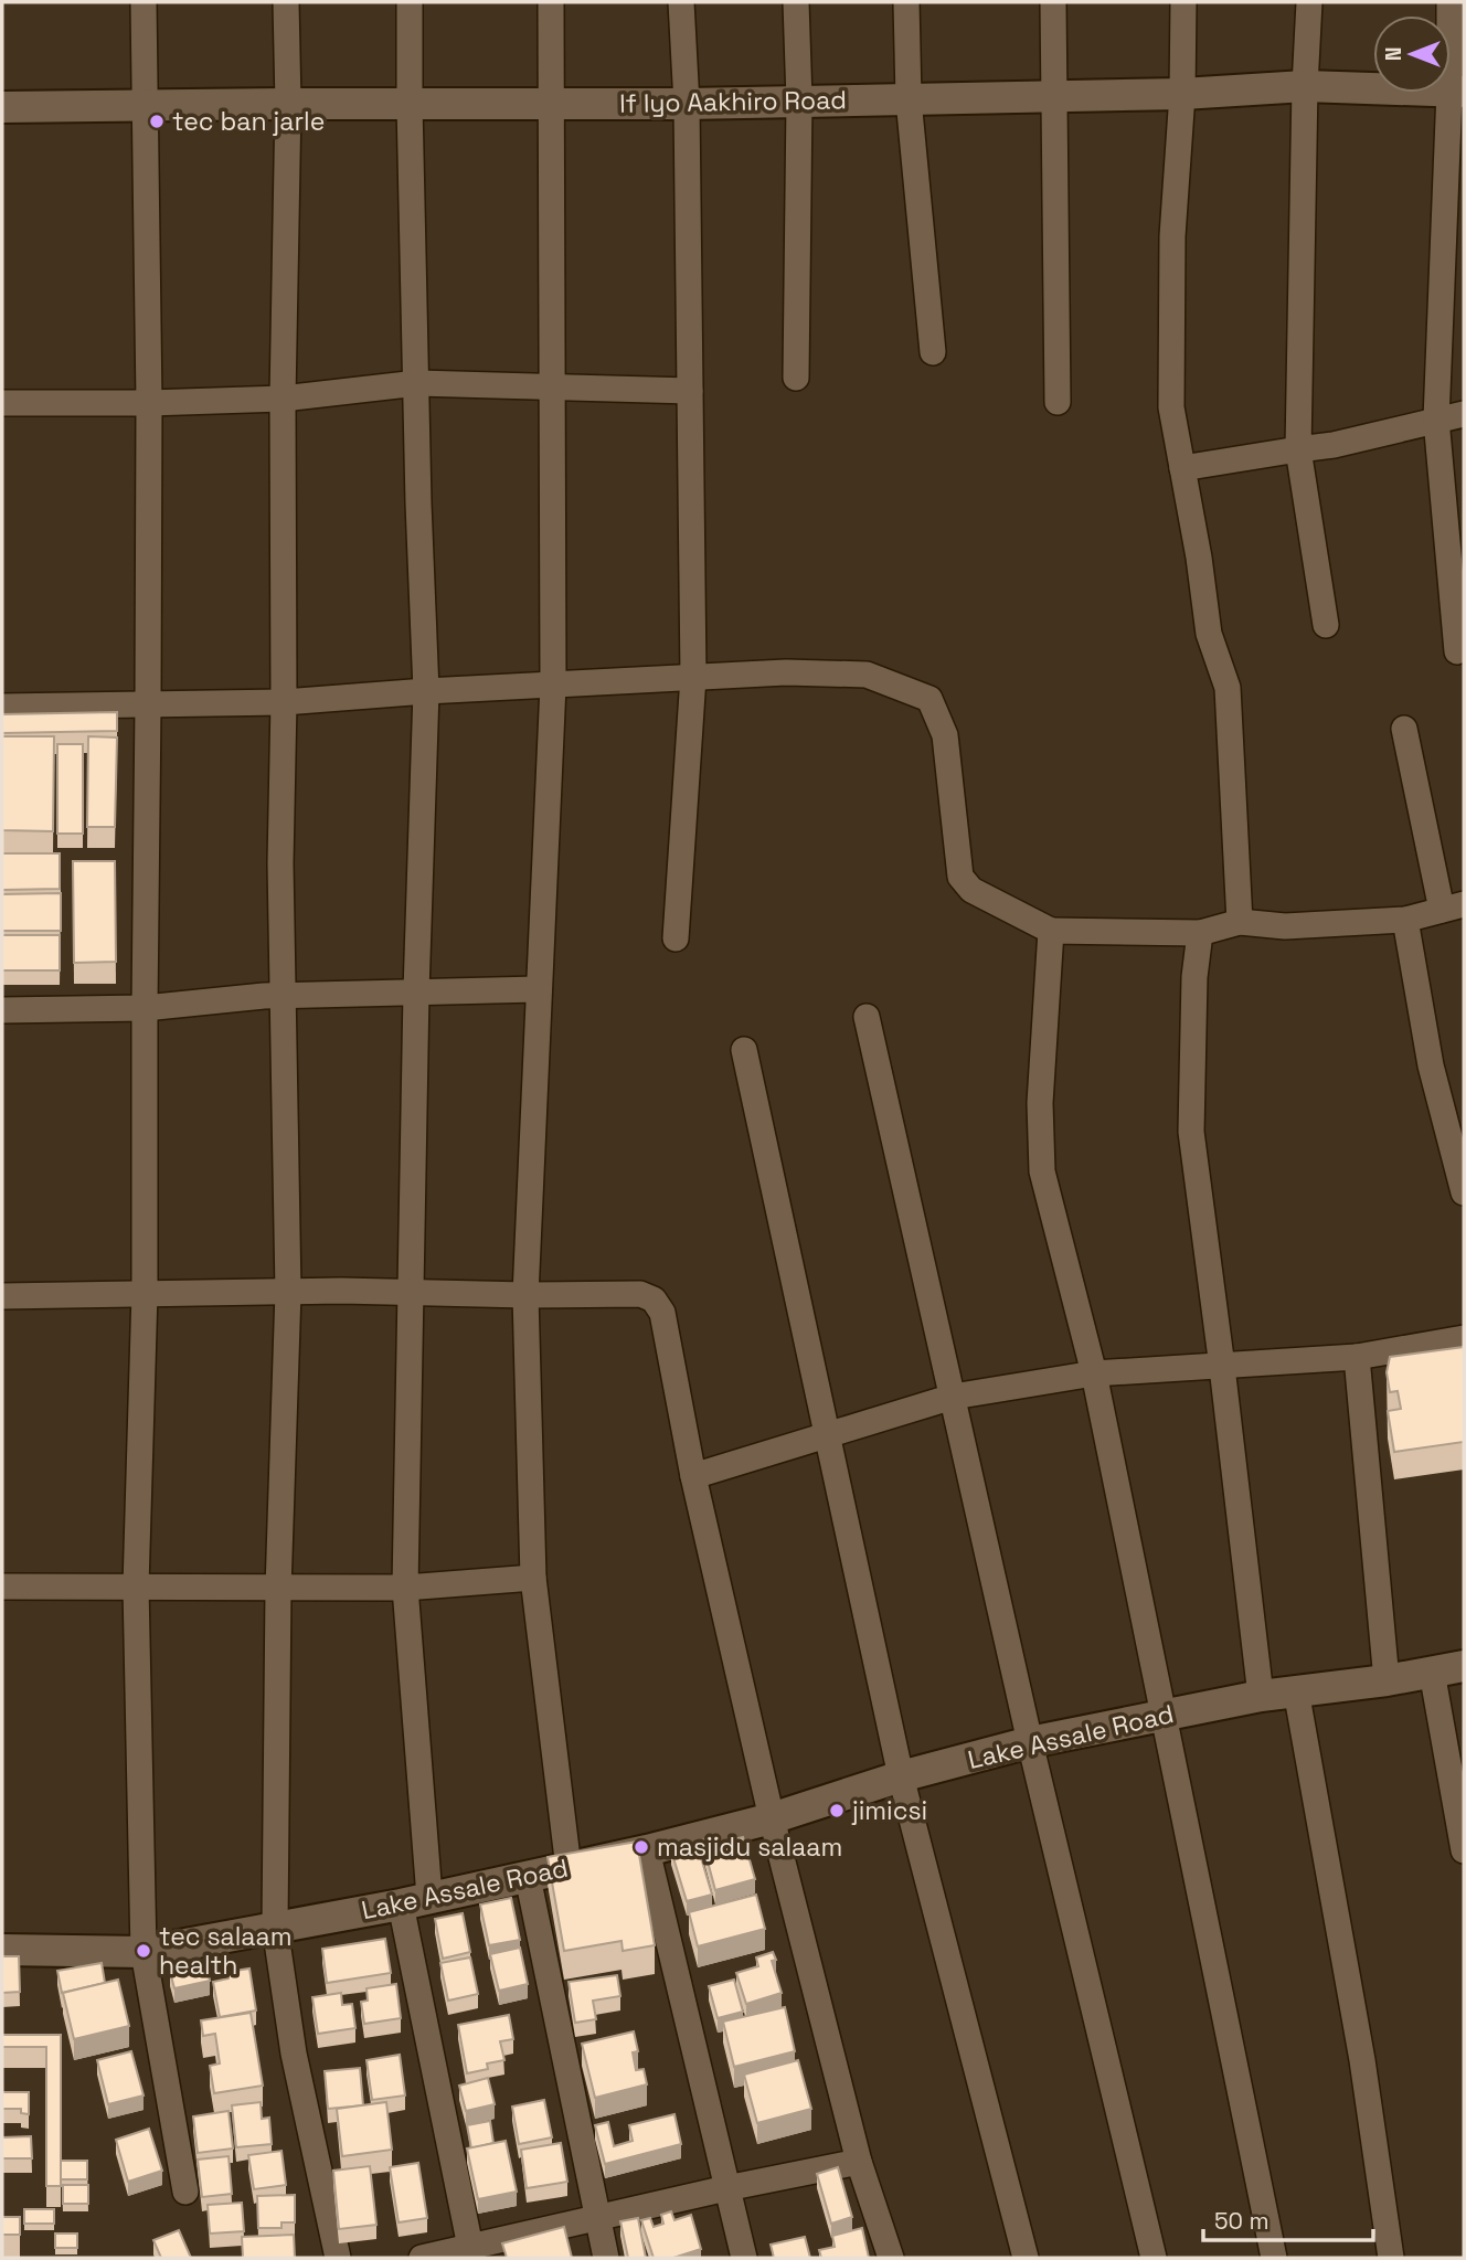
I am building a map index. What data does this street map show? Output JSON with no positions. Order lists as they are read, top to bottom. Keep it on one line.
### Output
{"streets":{"street":["If Iyo Aakhiro Road","Lake Assale Road"]},"places":["tec ban jarle","jimicsi","masjidu salaam","tec salaam health"],"scale_bar":"50 m","north":"left"}
